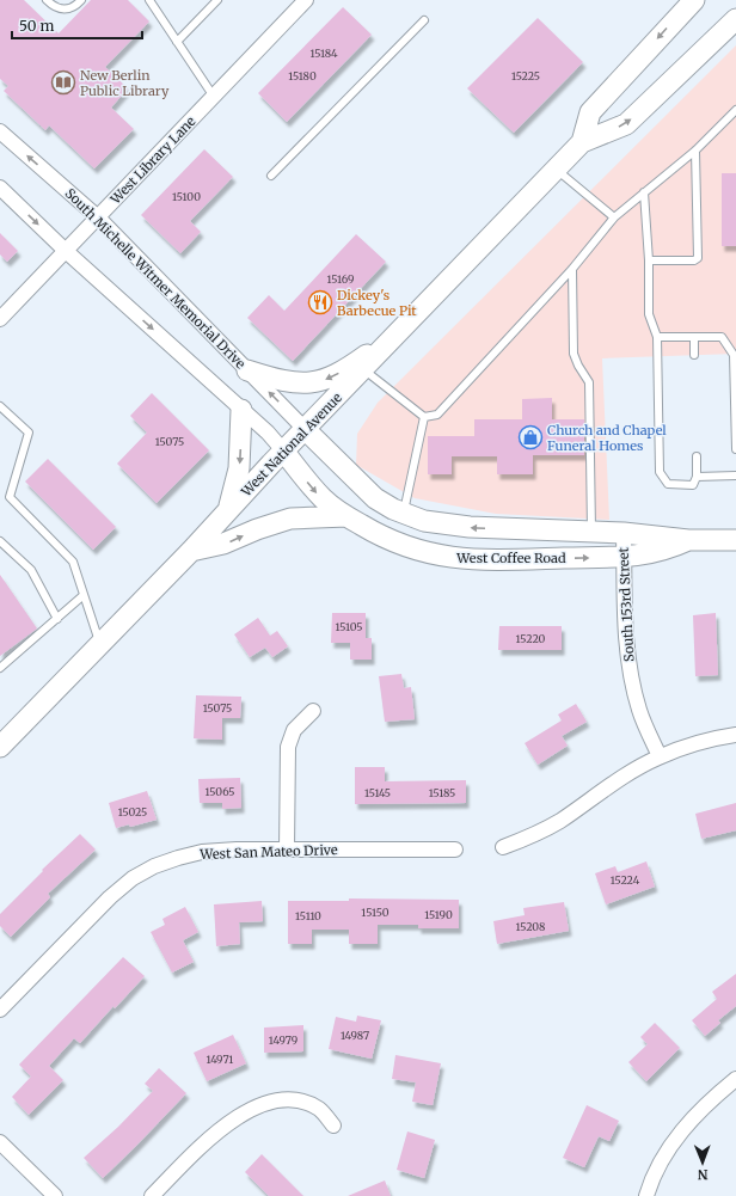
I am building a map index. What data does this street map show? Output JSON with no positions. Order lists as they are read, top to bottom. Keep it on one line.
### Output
{"streets":{"main road":["West National Avenue","West Coffee Road"],"street":["West Library Lane","South Michelle Witmer Memorial Drive","South 153rd Street","West San Mateo Drive"]},"crossings":[["West Library Lane","South Michelle Witmer Memorial Drive"],["South Michelle Witmer Memorial Drive","West National Avenue"],["South Michelle Witmer Memorial Drive","West Coffee Road"],["West National Avenue","West Coffee Road"],["West Coffee Road","South 153rd Street"]],"places":{"library":["New Berlin Public Library"],"restaurant":["Dickey's Barbecue Pit"],"shop":["Church and Chapel Funeral Homes"]},"house_numbers":["15184","15180","15225","15100","15169","15075","15105","15220","15075","15065","15145","15185","15025","15224","15150","15190","15110","15208","14987","14979","14971"],"scale_bar":"50 m","north":"bottom"}
